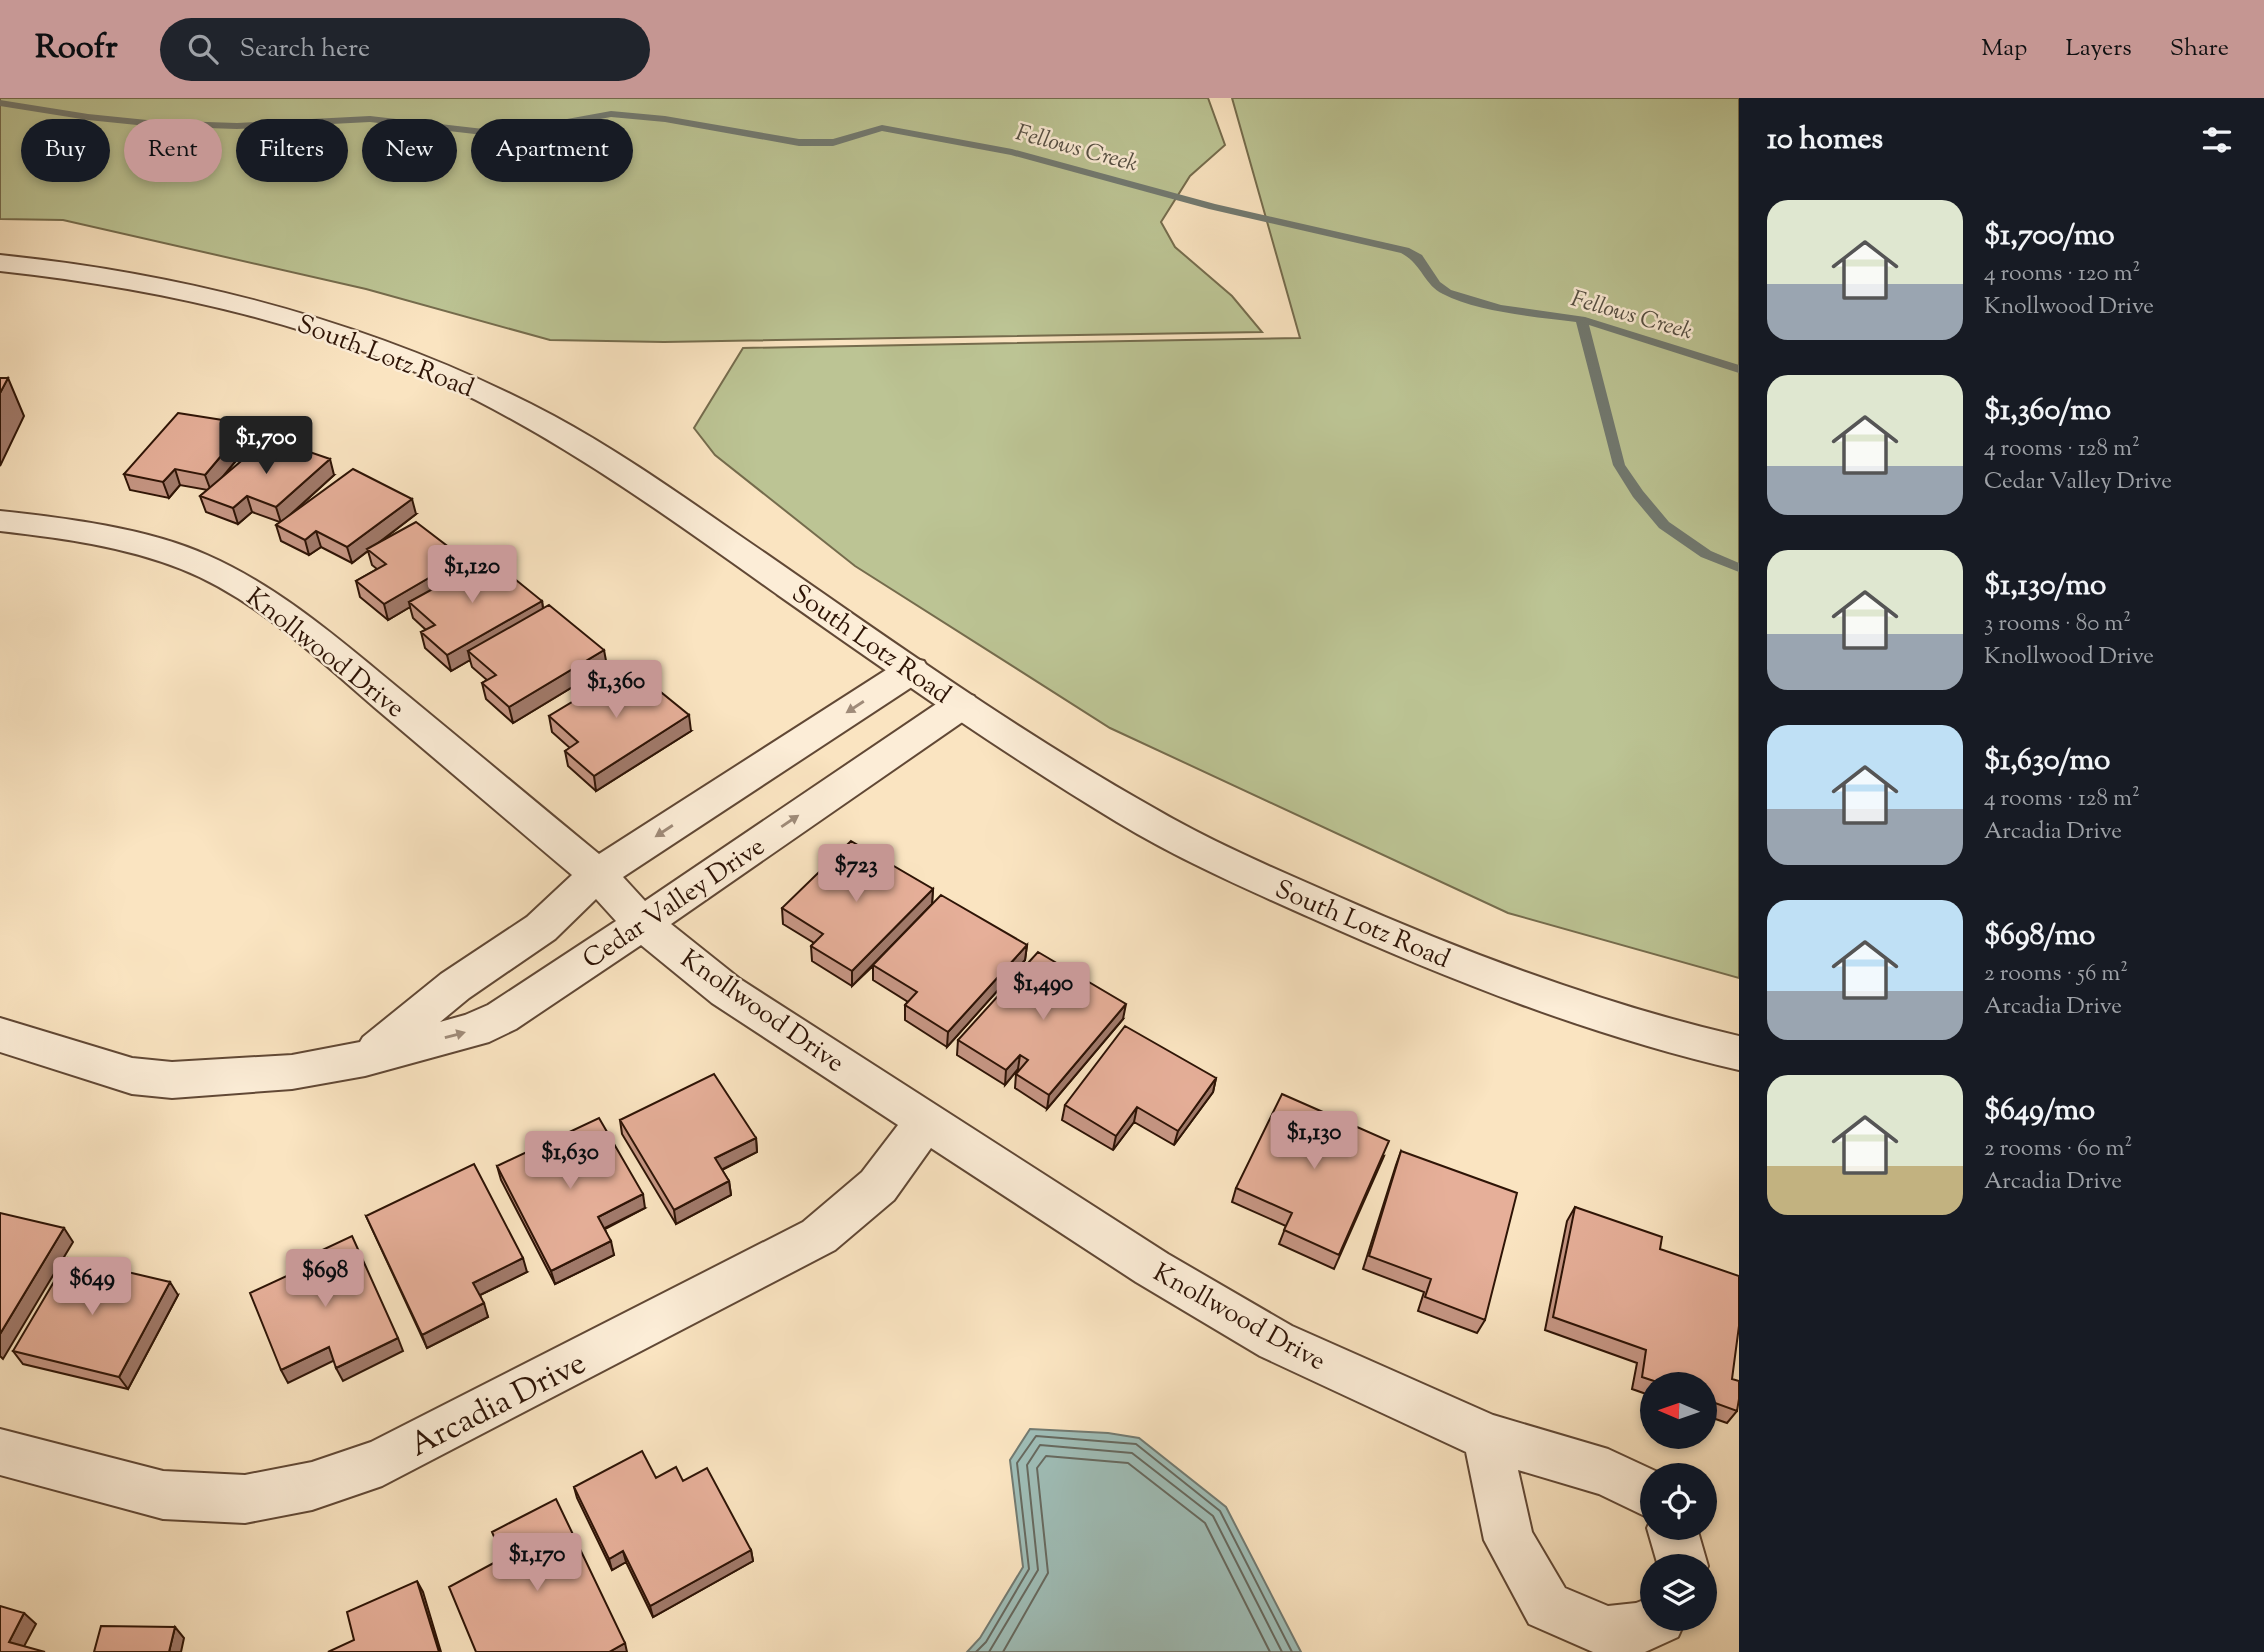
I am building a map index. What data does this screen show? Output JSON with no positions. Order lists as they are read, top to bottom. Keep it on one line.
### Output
{"streets":{"street":["South Lotz Road","Knollwood Drive","Cedar Valley Drive","Arcadia Drive"]},"crossings":[["South Lotz Road","Cedar Valley Drive"],["Knollwood Drive","Cedar Valley Drive"],["Knollwood Drive","Arcadia Drive"]],"water":["Fellows Creek"],"north":"left","page":{"header":"Roofr","search":"Search here","nav":["Map","Layers","Share"],"heading":"10 homes","chip":["Buy","Rent","Filters","New","Apartment"],"list":[{"name":"$1,700/mo","note":"4 rooms · 120 m² · Knollwood Drive"},{"name":"$1,360/mo","note":"4 rooms · 128 m² · Cedar Valley Drive"},{"name":"$1,130/mo","note":"3 rooms · 80 m² · Knollwood Drive"},{"name":"$1,630/mo","note":"4 rooms · 128 m² · Arcadia Drive"},{"name":"$698/mo","note":"2 rooms · 56 m² · Arcadia Drive"},{"name":"$649/mo","note":"2 rooms · 60 m² · Arcadia Drive"}],"price":["$1,700","$1,120","$1,360","$723","$1,490","$1,130","$1,630","$698","$649","$1,170"]}}
